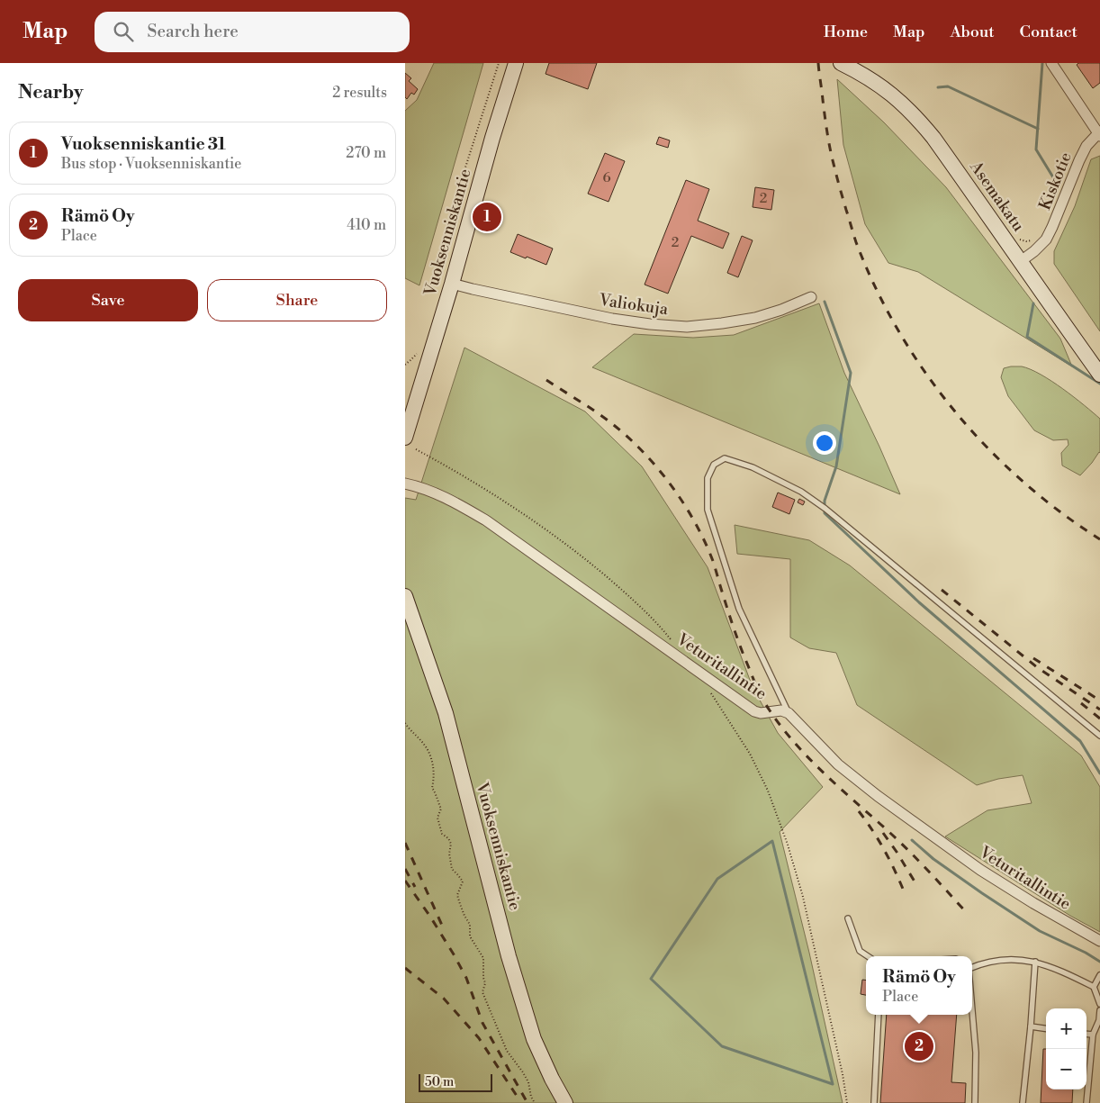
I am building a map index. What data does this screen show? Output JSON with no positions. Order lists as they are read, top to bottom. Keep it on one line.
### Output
{"streets":{"street":["Kiskotie","Asemakatu","Vuoksenniskantie","Valiokuja","Veturitallintie"]},"crossings":[["Kiskotie","Asemakatu"],["Vuoksenniskantie","Valiokuja"]],"house_numbers":["6","2","2"],"scale_bar":"50 m","page":{"header":"Map","search":"Search here","nav":["Home","Map","About","Contact"],"heading":["Nearby","2 results"],"list":[{"mark":"1","name":"Vuoksenniskantie 31","note":"Bus stop · Vuoksenniskantie","value":"270 m"},{"mark":"2","name":"Rämö Oy","note":"Place","value":"410 m"}],"pins":["1","2"],"buttons":["Save","Share"],"popup":["Rämö Oy","Place"],"map_buttons":["+","−"],"scale":"50 m"}}
